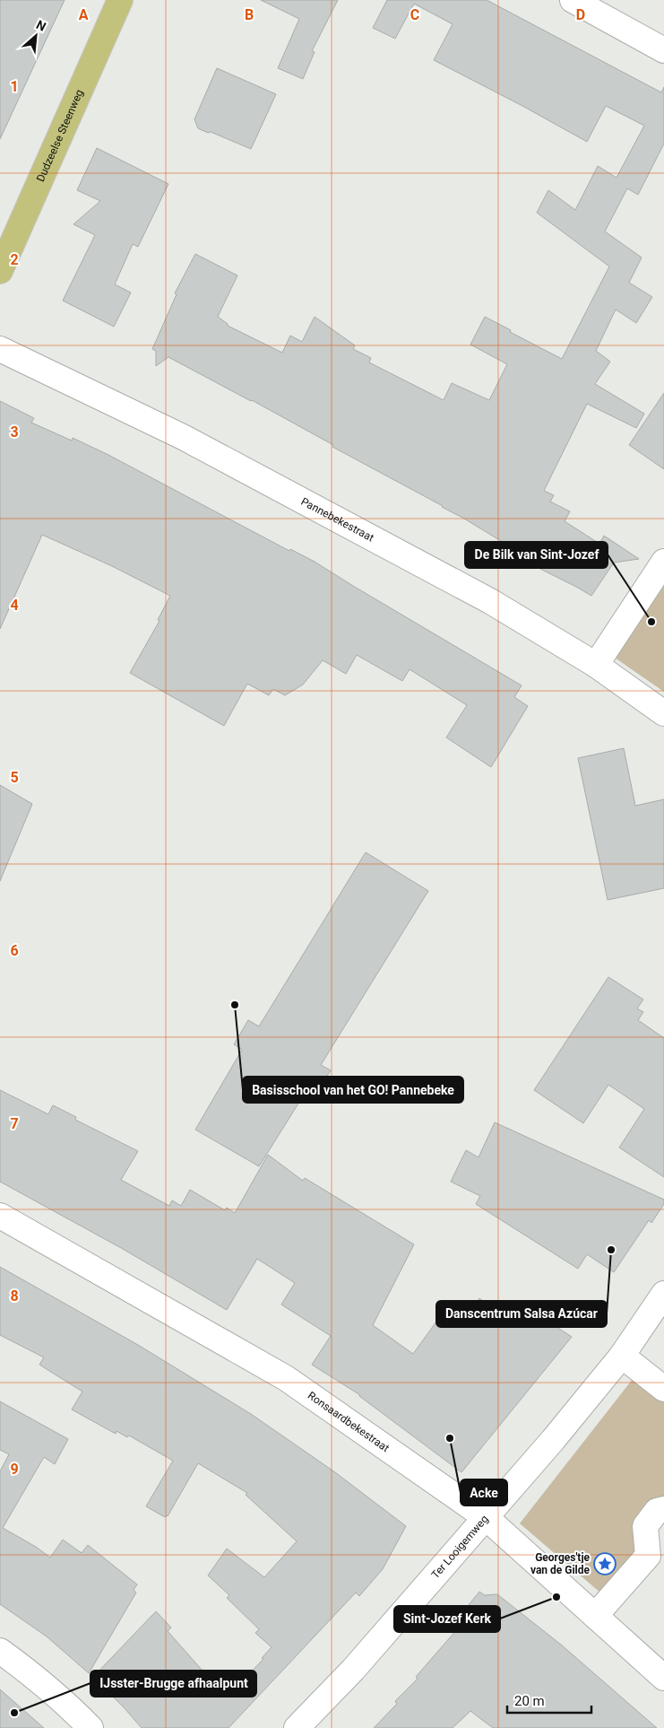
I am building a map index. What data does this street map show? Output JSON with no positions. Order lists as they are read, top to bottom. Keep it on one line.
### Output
{"streets":{"main road":["Dudzeelse Steenweg"],"street":["Pannebekestraat","Ronsaardbekestraat","Ter Looigemweg"]},"crossings":[["Ronsaardbekestraat","Ter Looigemweg"]],"places":{"other":["De Bilk van Sint-Jozef","Basisschool van het GO! Pannebeke","Danscentrum Salsa Azúcar","Acke","Sint-Jozef Kerk","IJsster-Brugge afhaalpunt"],"place":["Georges'tje van de Gilde"]},"scale_bar":"20 m","north":"top right","grid":{"columns":["A","B","C","D"],"rows":["1","2","3","4","5","6","7","8","9"]}}
